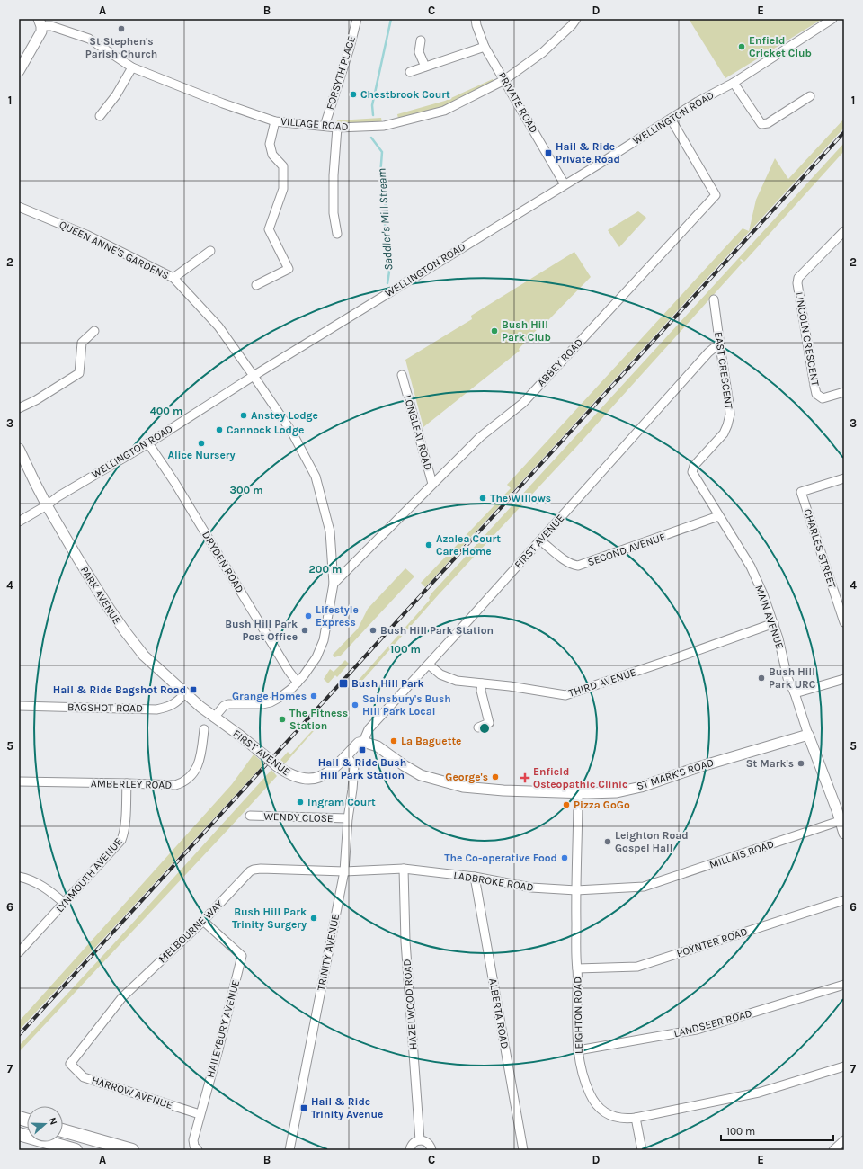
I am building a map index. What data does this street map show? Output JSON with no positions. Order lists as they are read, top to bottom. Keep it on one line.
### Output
{"streets":{"street":["FORSYTH PLACE","PRIVATE ROAD","WELLINGTON ROAD","VILLAGE ROAD","QUEEN ANNE'S GARDENS","LINCOLN CRESCENT","ABBEY ROAD","EAST CRESCENT","LONGLEAT ROAD","FIRST AVENUE","CHARLES STREET","SECOND AVENUE","DRYDEN ROAD","PARK AVENUE","MAIN AVENUE","THIRD AVENUE","BAGSHOT ROAD","ST MARK'S ROAD","AMBERLEY ROAD","WENDY CLOSE","MILLAIS ROAD","LYNMOUTH AVENUE","LADBROKE ROAD","MELBOURNE WAY","POYNTER ROAD","TRINITY AVENUE","HAZELWOOD ROAD","ALBERTA ROAD","LEIGHTON ROAD","LANDSEER ROAD","HAILEYBURY AVENUE","HARROW AVENUE"]},"crossings":[["FORSYTH PLACE","VILLAGE ROAD"],["PRIVATE ROAD","WELLINGTON ROAD"],["PRIVATE ROAD","VILLAGE ROAD"],["WELLINGTON ROAD","QUEEN ANNE'S GARDENS"],["WELLINGTON ROAD","ABBEY ROAD"],["WELLINGTON ROAD","DRYDEN ROAD"],["WELLINGTON ROAD","PARK AVENUE"],["QUEEN ANNE'S GARDENS","ABBEY ROAD"],["QUEEN ANNE'S GARDENS","FIRST AVENUE"],["QUEEN ANNE'S GARDENS","DRYDEN ROAD"],["QUEEN ANNE'S GARDENS","PARK AVENUE"],["ABBEY ROAD","LONGLEAT ROAD"],["EAST CRESCENT","FIRST AVENUE"],["EAST CRESCENT","MAIN AVENUE"],["FIRST AVENUE","SECOND AVENUE"],["FIRST AVENUE","PARK AVENUE"],["FIRST AVENUE","THIRD AVENUE"],["FIRST AVENUE","ST MARK'S ROAD"],["FIRST AVENUE","TRINITY AVENUE"],["SECOND AVENUE","MAIN AVENUE"],["PARK AVENUE","BAGSHOT ROAD"],["MAIN AVENUE","THIRD AVENUE"],["MAIN AVENUE","ST MARK'S ROAD"],["MAIN AVENUE","MILLAIS ROAD"],["ST MARK'S ROAD","LEIGHTON ROAD"],["AMBERLEY ROAD","LYNMOUTH AVENUE"],["WENDY CLOSE","TRINITY AVENUE"],["MILLAIS ROAD","LADBROKE ROAD"],["LADBROKE ROAD","MELBOURNE WAY"],["LADBROKE ROAD","TRINITY AVENUE"],["LADBROKE ROAD","HAZELWOOD ROAD"],["LADBROKE ROAD","ALBERTA ROAD"],["LADBROKE ROAD","LEIGHTON ROAD"],["MELBOURNE WAY","TRINITY AVENUE"],["MELBOURNE WAY","HAILEYBURY AVENUE"],["MELBOURNE WAY","HARROW AVENUE"],["POYNTER ROAD","LEIGHTON ROAD"],["LEIGHTON ROAD","LANDSEER ROAD"],["HAILEYBURY AVENUE","HARROW AVENUE"]],"water":["Saddler's Mill Stream"],"places":{"other":["St Stephen's Parish Church","Enfield Cricket Club","Chestbrook Court","Bush Hill Park Club","Anstey Lodge","Cannock Lodge","Alice Nursery","The Willows","Azalea Court Care Home","Lifestyle Express","Bush Hill Park Post Office","Bush Hill Park Station","Bush Hill Park URC","Grange Homes","Sainsbury's Bush Hill Park Local","The Fitness Station","La Baguette","St Mark's","George's","Ingram Court","Pizza GoGo","Leighton Road Gospel Hall","The Co-operative Food","Bush Hill Park Trinity Surgery"],"transit":["Hail & Ride Private Road","Bush Hill Park","Hail & Ride Bagshot Road","Hail & Ride Bush Hill Park Station","Hail & Ride Trinity Avenue"],"health":["Enfield Osteopathic Clinic"]},"scale_bar":"100 m","north":"right","grid":{"columns":["A","B","C","D","E"],"rows":["1","2","3","4","5","6","7"]},"rings":["400 m","300 m","200 m","100 m"]}
